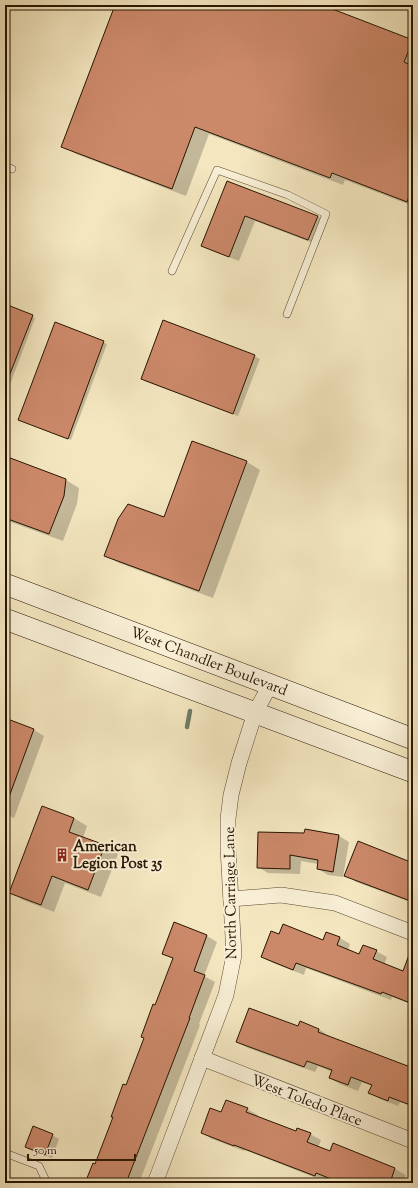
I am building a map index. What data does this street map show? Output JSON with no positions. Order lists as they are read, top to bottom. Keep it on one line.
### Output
{"streets":{"main road":["West Chandler Boulevard"],"street":["North Carriage Lane","West Toledo Place"]},"crossings":[["West Chandler Boulevard","North Carriage Lane"],["North Carriage Lane","West Toledo Place"]],"places":{"building":["American Legion Post 35"]},"scale_bar":"50 m"}
